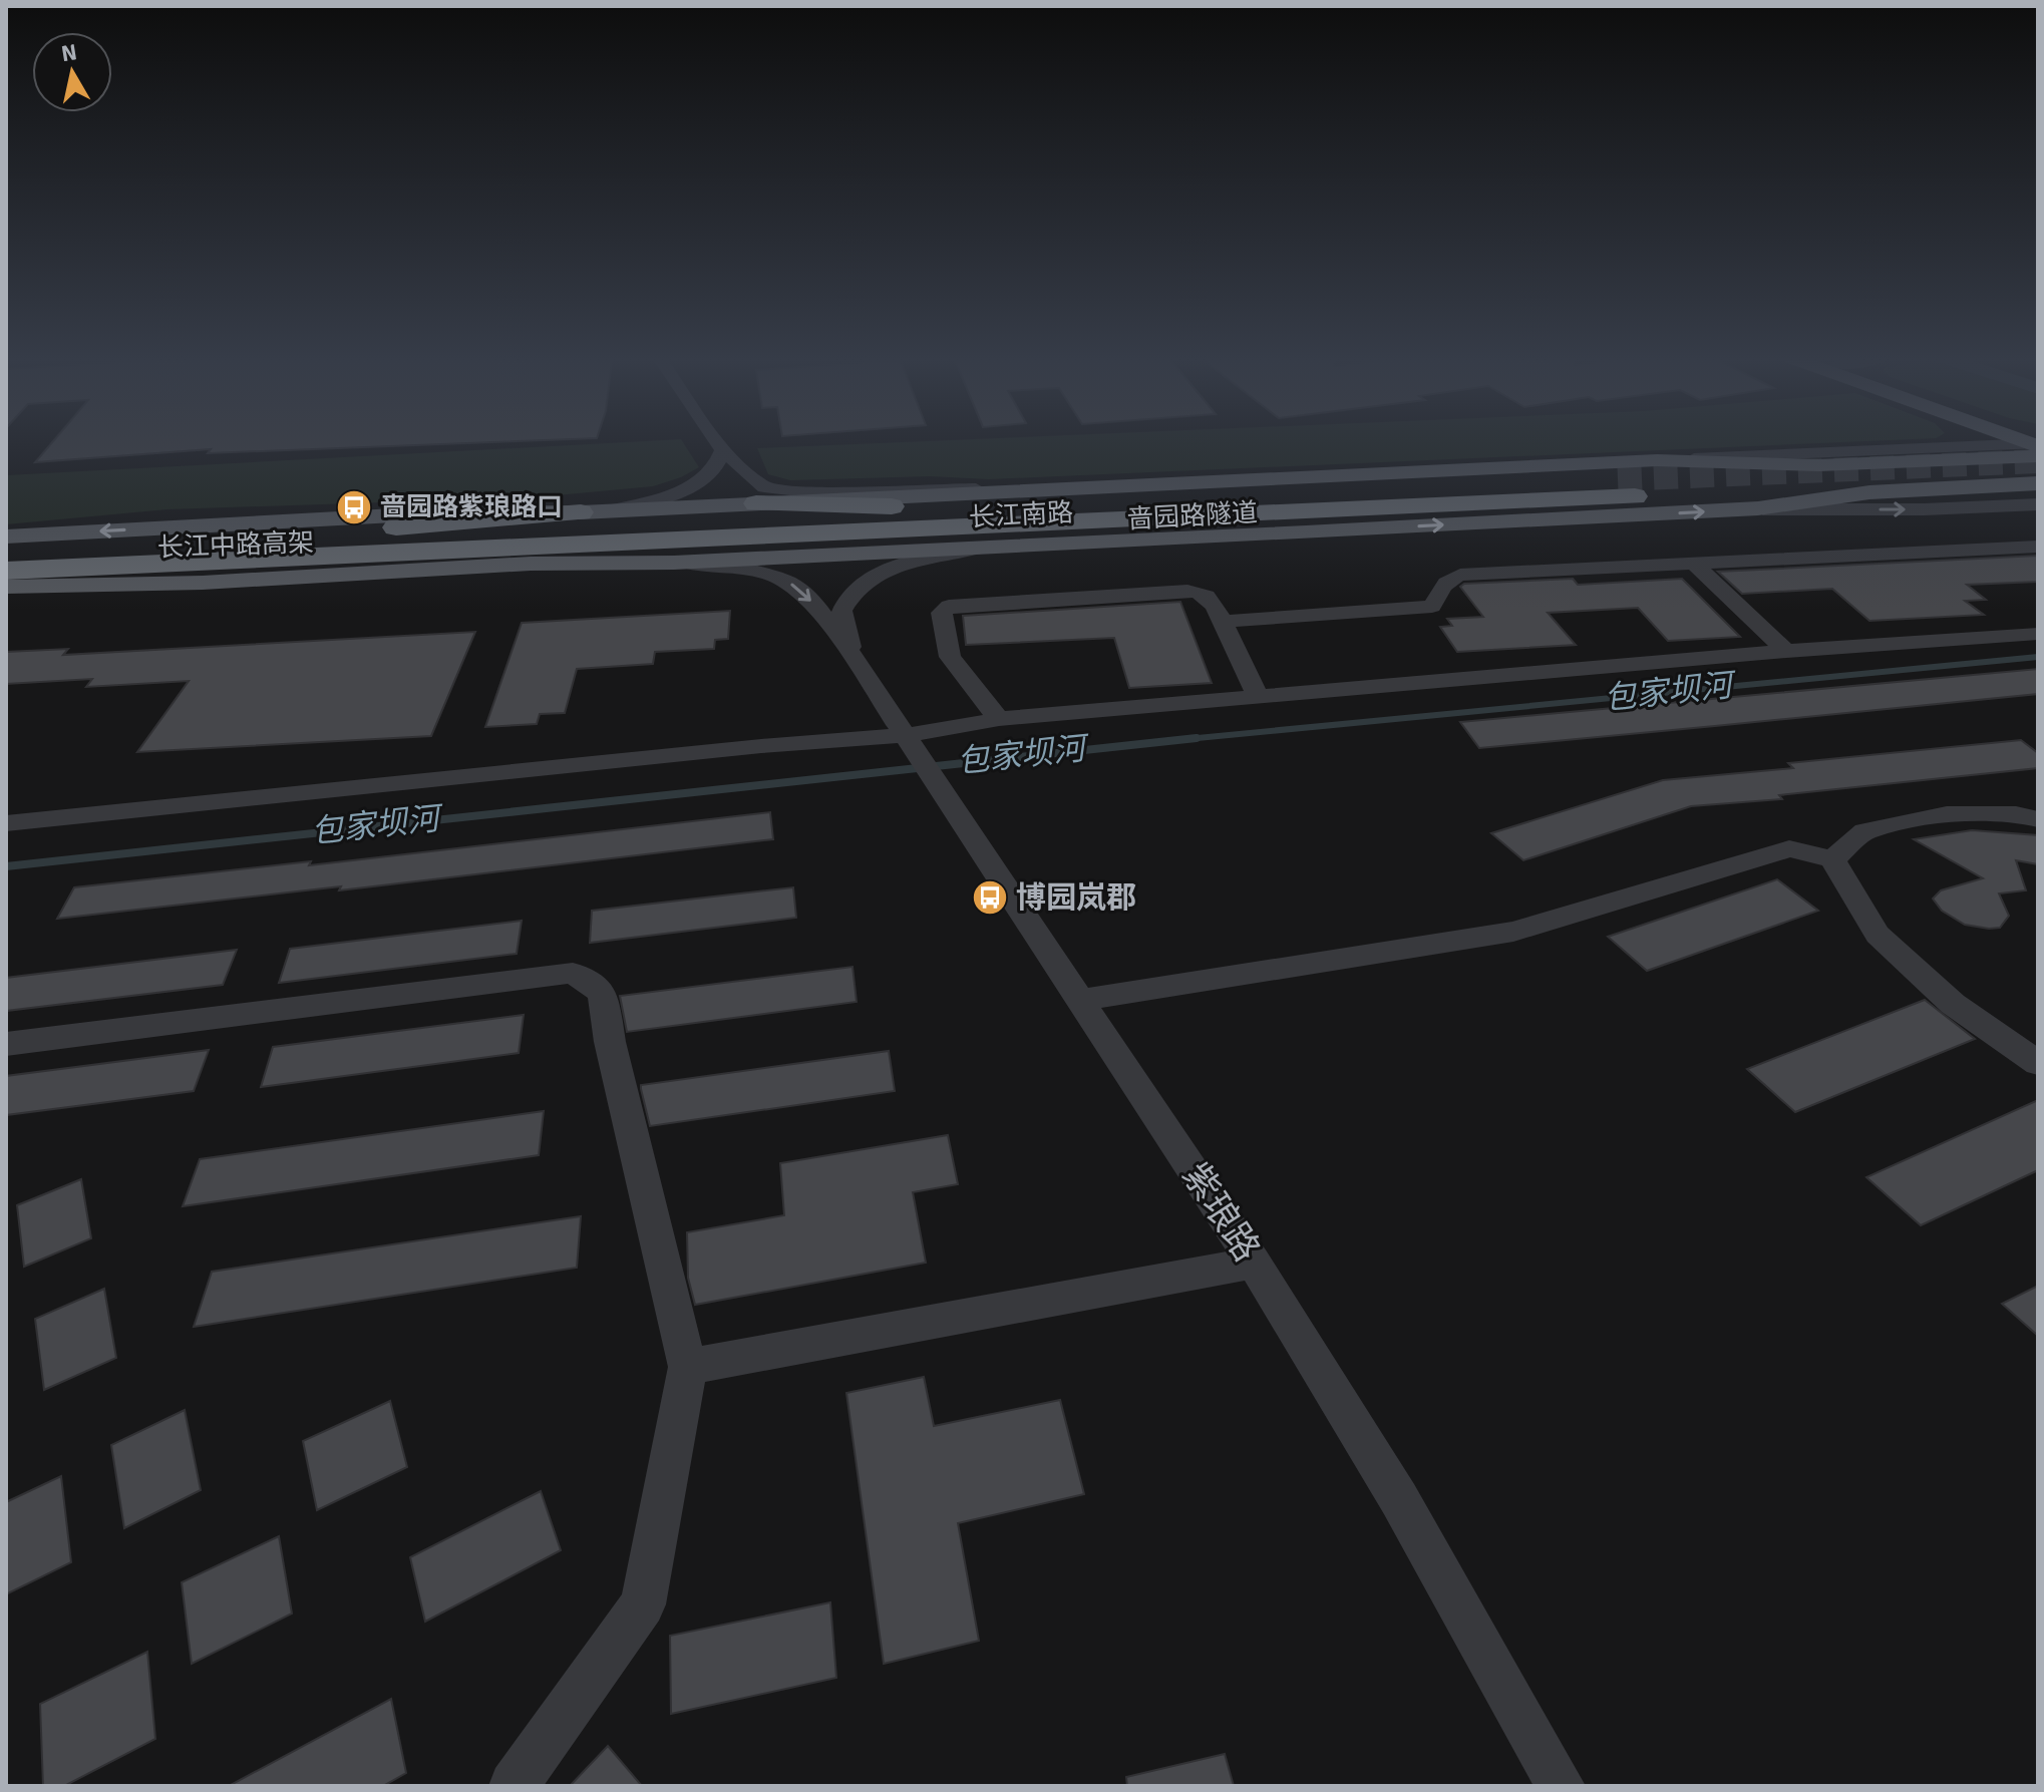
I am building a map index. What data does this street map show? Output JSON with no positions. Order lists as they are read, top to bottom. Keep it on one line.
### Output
{"streets":{"highway":["啬园路隧道","长江中路高架"],"main road":["长江南路"],"street":["紫琅路"]},"crossings":[["长江南路","啬园路隧道"],["长江南路","长江中路高架"],["长江南路","紫琅路"],["啬园路隧道","长江中路高架"]],"water":["包家坝河"],"places":{"bus stop":["啬园路紫琅路口","博园岚郡"]},"north":"top"}
